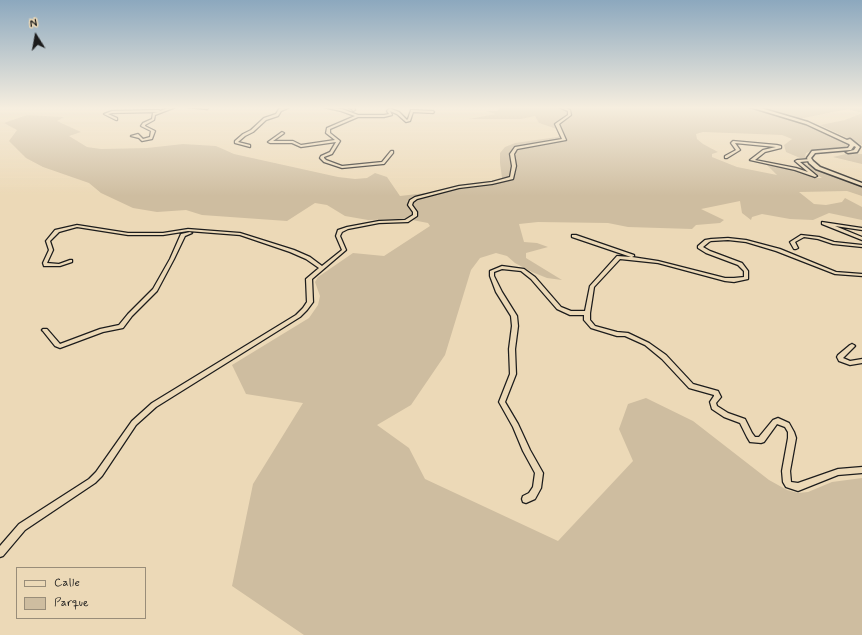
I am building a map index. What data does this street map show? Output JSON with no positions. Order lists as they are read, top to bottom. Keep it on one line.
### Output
{"legend":["Calle","Parque"],"north":"top"}
